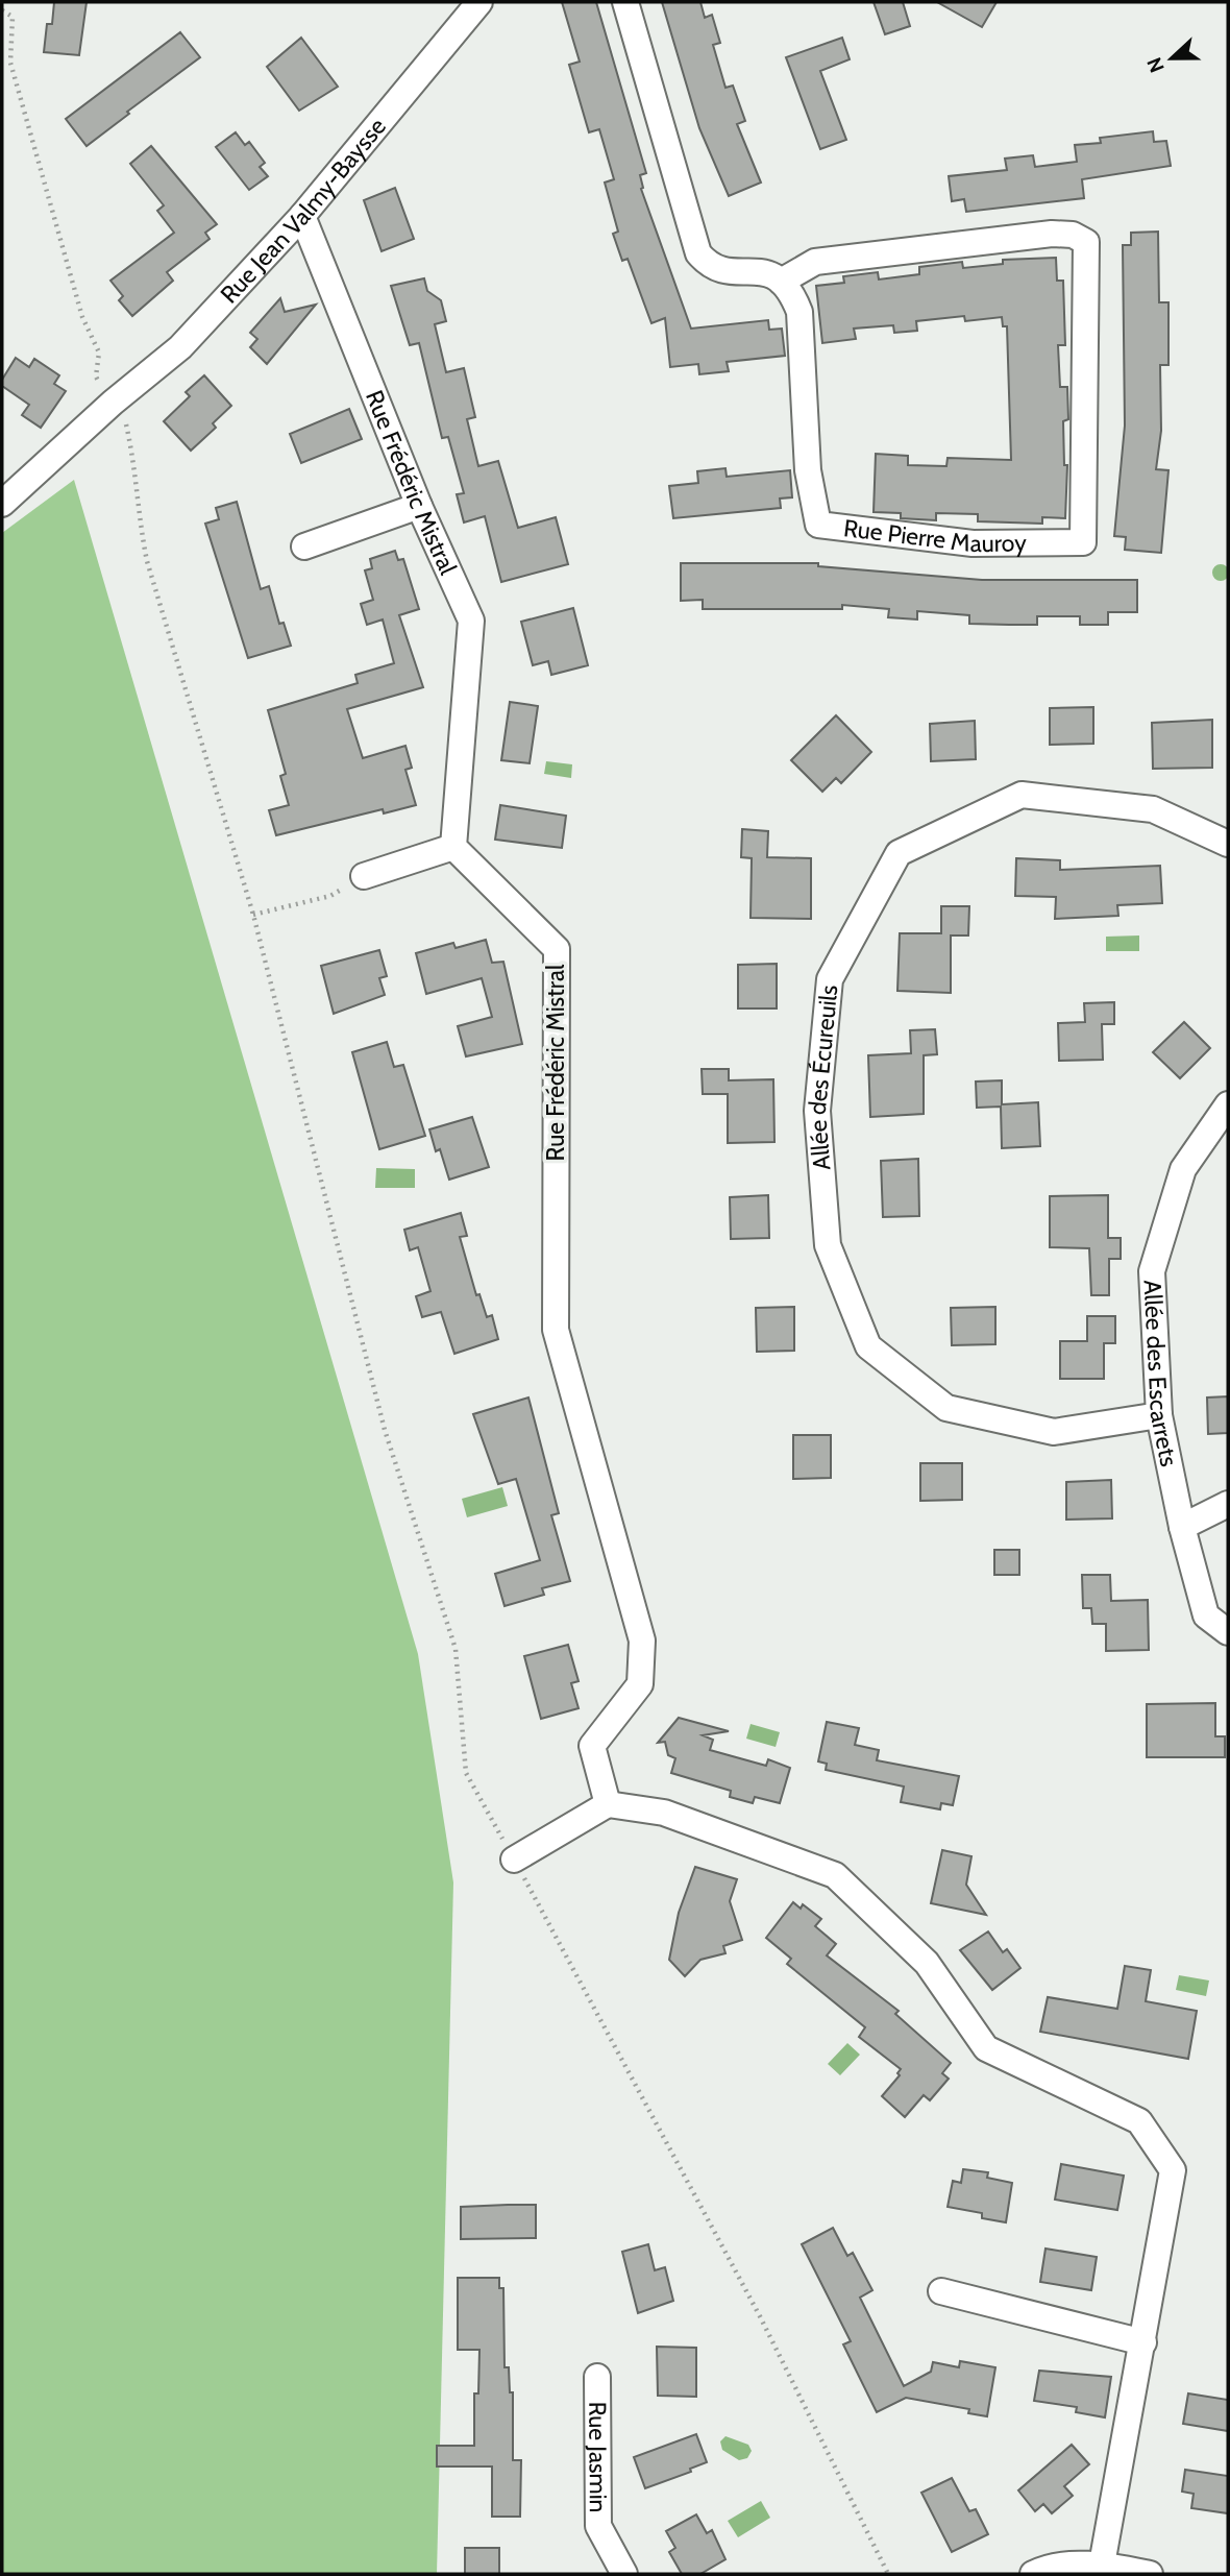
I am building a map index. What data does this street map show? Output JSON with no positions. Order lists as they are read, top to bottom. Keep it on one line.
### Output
{"streets":{"street":["Rue Jean Valmy-Baysse","Rue Frédéric Mistral","Rue Pierre Mauroy","Allée des Écureuils","Allée des Escarrets","Rue Jasmin"]},"crossings":[["Rue Jean Valmy-Baysse","Rue Frédéric Mistral"],["Allée des Écureuils","Allée des Escarrets"]],"north":"left"}
